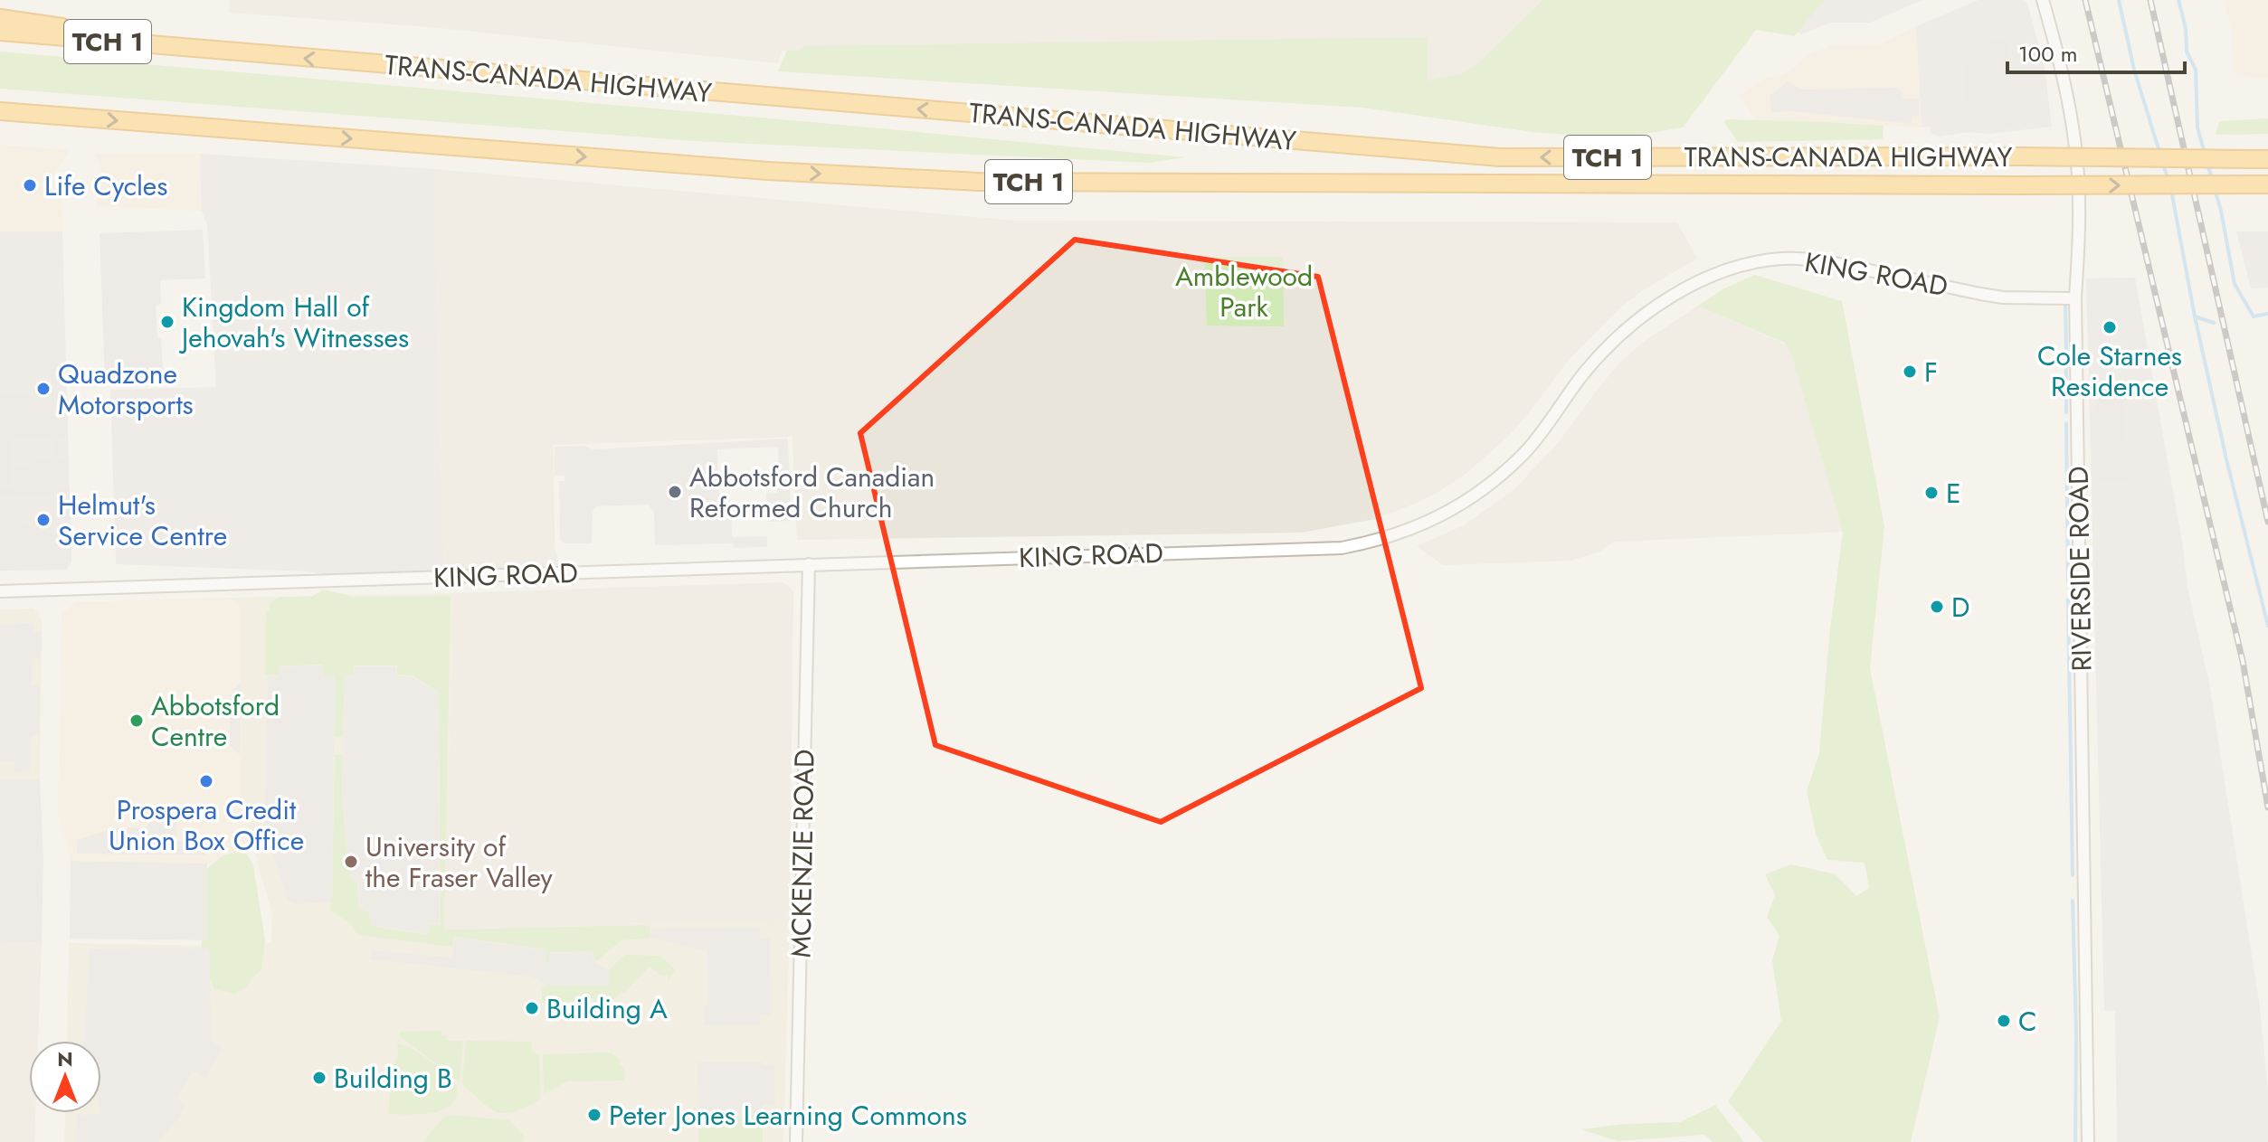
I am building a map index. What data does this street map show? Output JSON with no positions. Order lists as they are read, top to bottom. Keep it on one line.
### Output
{"streets":{"highway":["TCH 1","TRANS-CANADA HIGHWAY"],"street":["KING ROAD","RIVERSIDE ROAD","MCKENZIE ROAD"]},"crossings":[["KING ROAD","RIVERSIDE ROAD"],["KING ROAD","MCKENZIE ROAD"]],"parks":["Amblewood Park"],"places":["Life Cycles","Kingdom Hall of Jehovah's Witnesses","Cole Starnes Residence","F","Quadzone Motorsports","Abbotsford Canadian Reformed Church","E","Helmut's Service Centre","D","Abbotsford Centre","Prospera Credit Union Box Office","University of the Fraser Valley","Building A","C","Building B","Peter Jones Learning Commons"],"scale_bar":"100 m","north":"top"}
